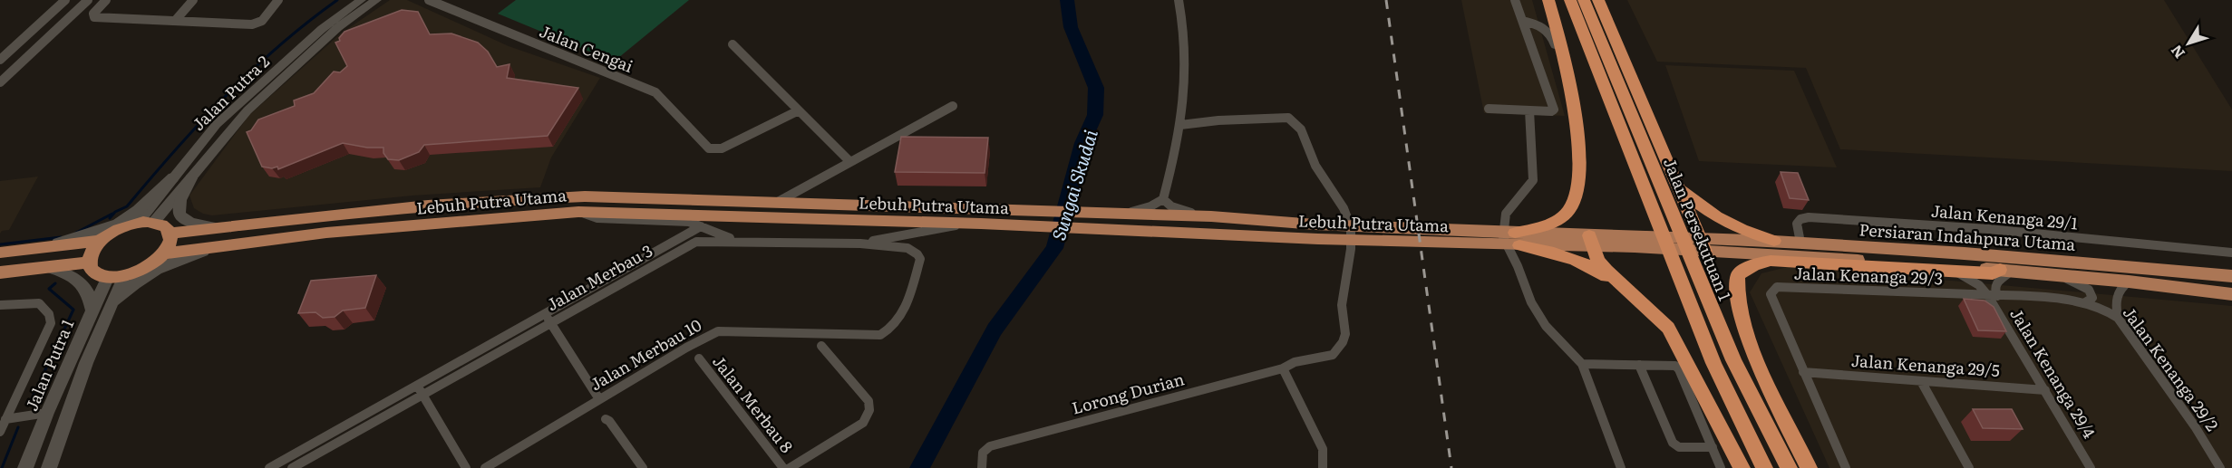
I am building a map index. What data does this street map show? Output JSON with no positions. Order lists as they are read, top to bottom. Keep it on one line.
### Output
{"streets":{"highway":["Jalan Persekutuan 1"],"main road":["Lebuh Putra Utama","Persiaran Indahpura Utama","Jalan Putra 1"],"street":["Jalan Cengai","Jalan Putra 2","Jalan Kenanga 29/1","Jalan Kenanga 29/3","Jalan Merbau 3","Jalan Merbau 10","Jalan Kenanga 29/5","Jalan Kenanga 29/2","Jalan Kenanga 29/4","Lorong Durian","Jalan Merbau 8"]},"crossings":[["Lebuh Putra Utama","Persiaran Indahpura Utama"],["Jalan Kenanga 29/1","Persiaran Indahpura Utama"],["Jalan Kenanga 29/3","Jalan Kenanga 29/5"],["Jalan Kenanga 29/3","Jalan Kenanga 29/2"],["Jalan Kenanga 29/3","Jalan Kenanga 29/4"],["Jalan Merbau 3","Jalan Merbau 10"],["Jalan Kenanga 29/5","Jalan Kenanga 29/4"],["Jalan Kenanga 29/2","Jalan Kenanga 29/4"]],"water":["Sungai Skudai"],"north":"bottom left"}
